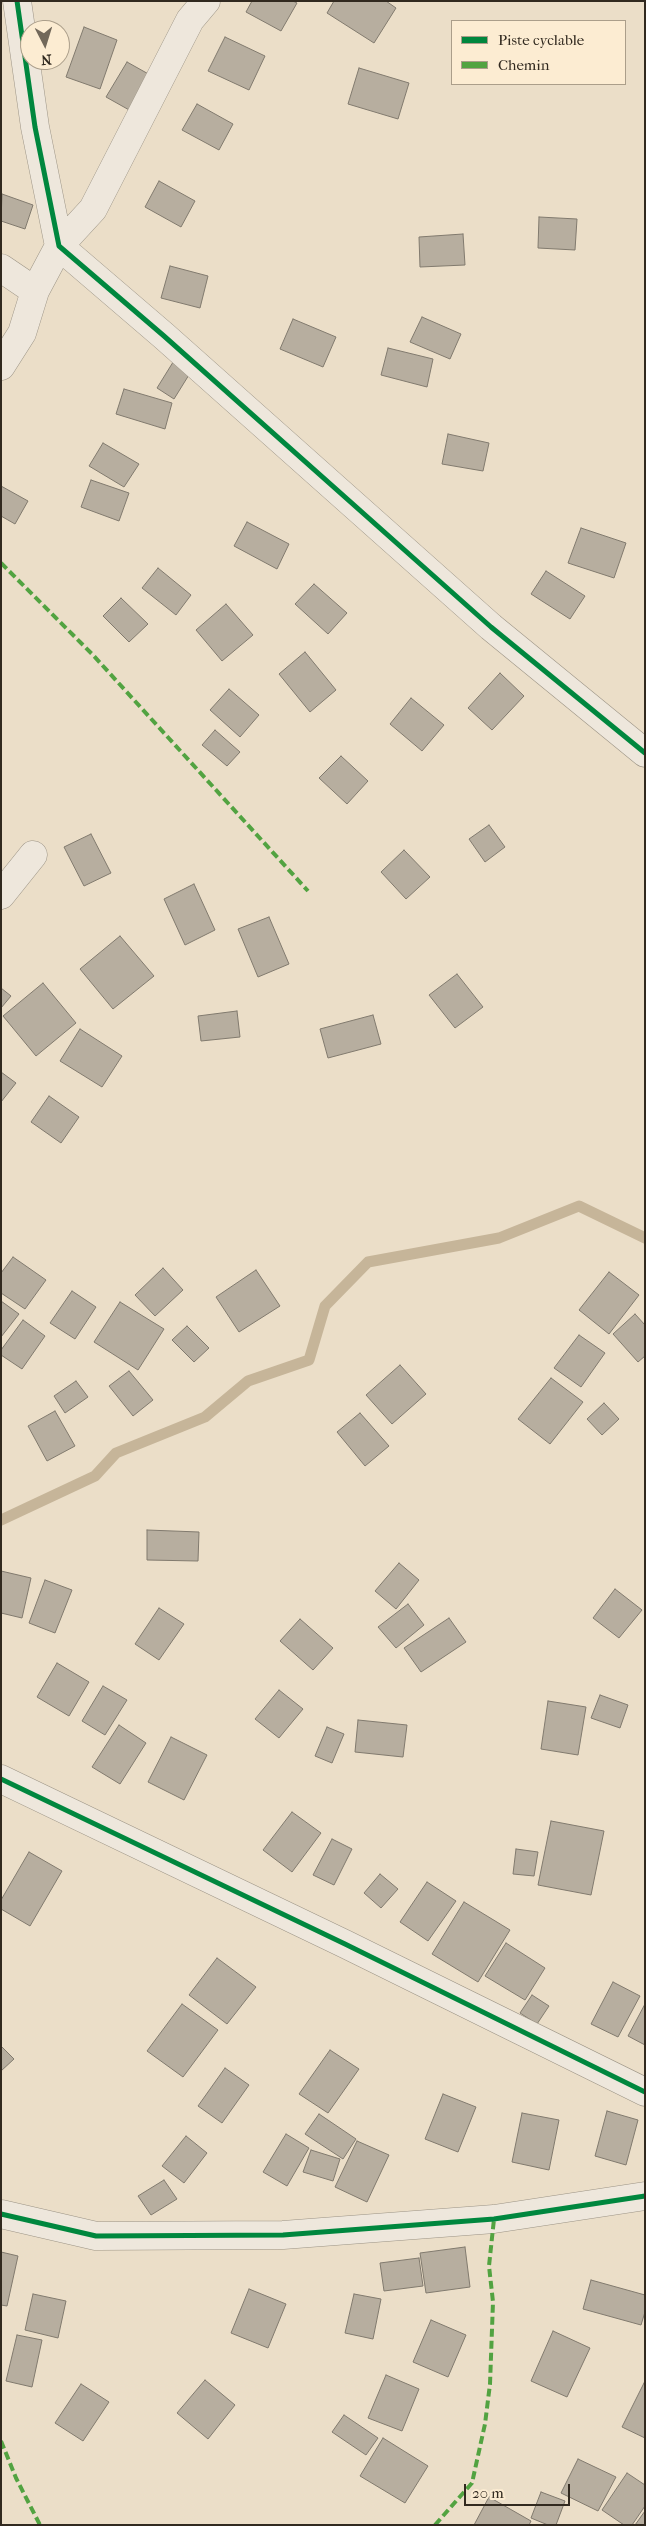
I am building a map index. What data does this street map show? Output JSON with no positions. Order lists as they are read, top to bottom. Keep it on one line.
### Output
{"legend":["Piste cyclable","Chemin"],"scale_bar":"20 m","north":"bottom"}
